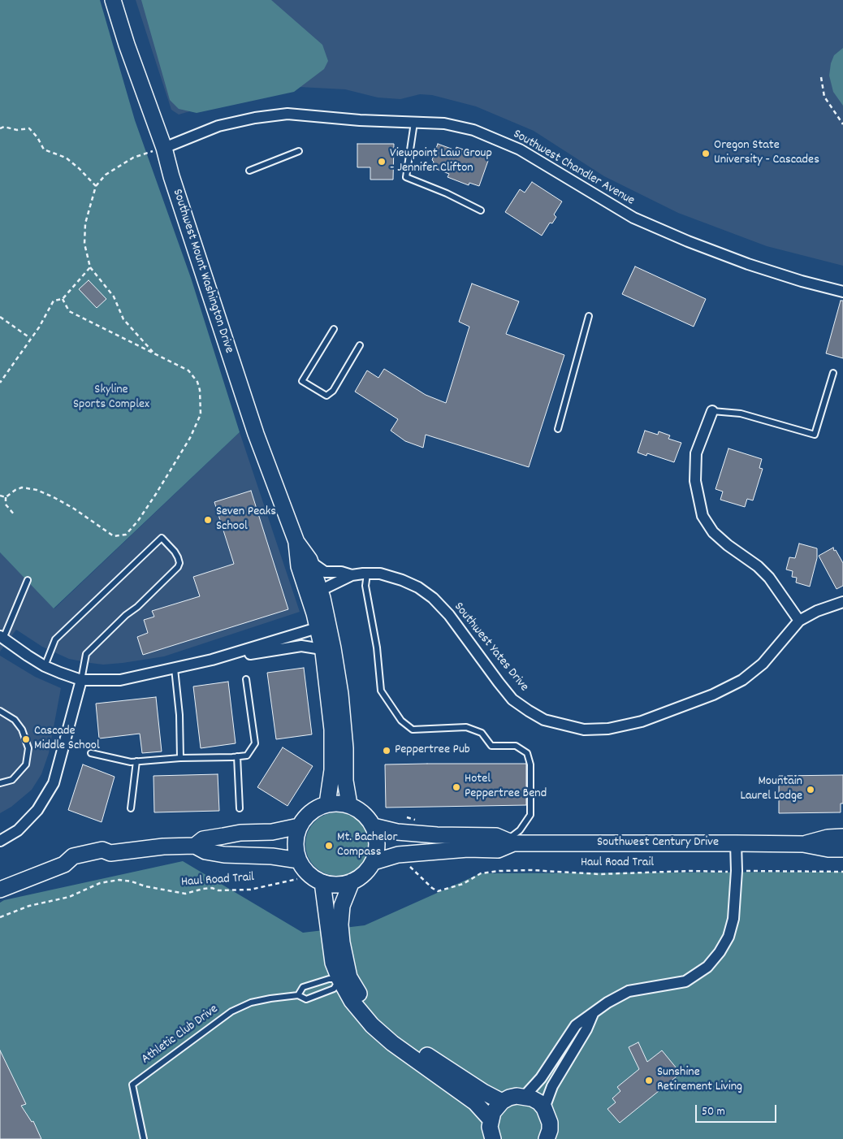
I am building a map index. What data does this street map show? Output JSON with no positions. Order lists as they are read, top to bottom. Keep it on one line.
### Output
{"streets":{"main road":["Southwest Mount Washington Drive","Southwest Century Drive"],"street":["Southwest Chandler Avenue","Southwest Yates Drive"],"lane":["Athletic Club Drive"],"path":["Haul Road Trail"]},"crossings":[["Southwest Chandler Avenue","Southwest Mount Washington Drive"],["Southwest Mount Washington Drive","Southwest Yates Drive"],["Southwest Mount Washington Drive","Southwest Century Drive"]],"parks":["Skyline Sports Complex"],"places":["Oregon State University - Cascades","Viewpoint Law Group - Jennifer Clifton","Seven Peaks School","Cascade Middle School","Peppertree Pub","Hotel Peppertree Bend","Mountain Laurel Lodge","Mt. Bachelor Compass","Sunshine Retirement Living"],"scale_bar":"50 m"}
